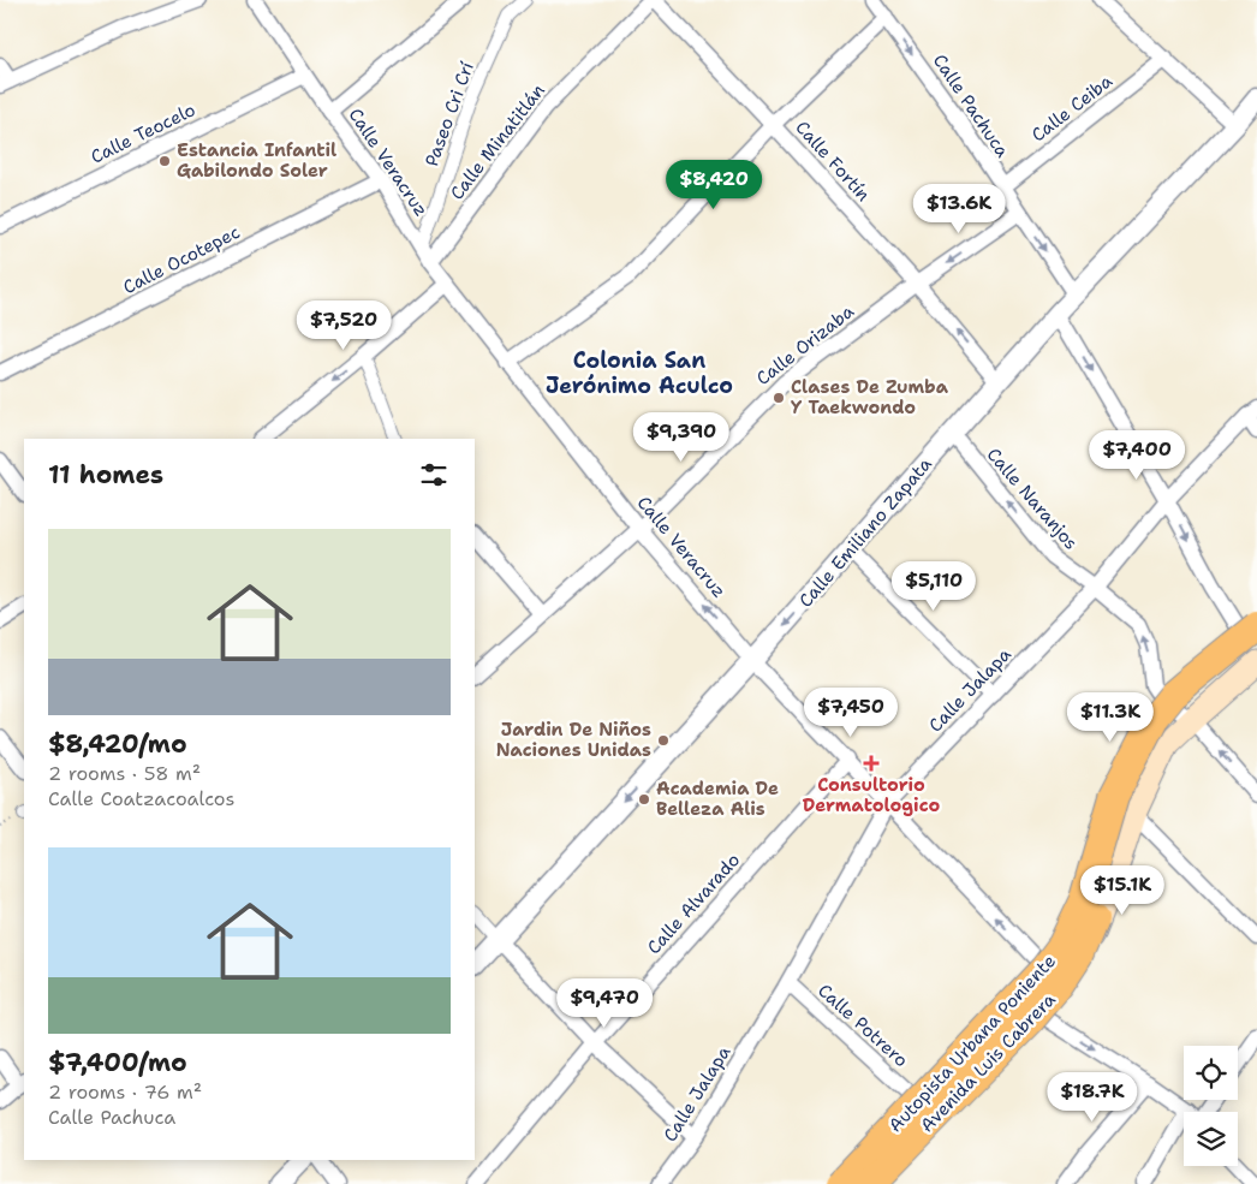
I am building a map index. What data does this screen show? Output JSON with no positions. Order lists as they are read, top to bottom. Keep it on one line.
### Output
{"streets":{"highway":["Autopista Urbana Poniente"],"main road":["Avenida Luis Cabrera"],"street":["Calle Pachuca","Calle Ceiba","Paseo Cri Crí","Calle Teocelo","Calle Minatitlán","Calle Fortín","Calle Veracruz","Calle Ocotepec","Calle Orizaba","Calle Naranjos","Calle Emiliano Zapata","Calle Jalapa","Calle Alvarado","Calle Potrero"]},"crossings":[["Calle Pachuca","Calle Ceiba"],["Calle Pachuca","Calle Orizaba"],["Calle Pachuca","Calle Emiliano Zapata"],["Paseo Cri Crí","Calle Minatitlán"],["Paseo Cri Crí","Calle Veracruz"],["Calle Teocelo","Calle Veracruz"],["Calle Minatitlán","Calle Fortín"],["Calle Minatitlán","Calle Veracruz"],["Calle Fortín","Calle Orizaba"],["Calle Fortín","Calle Emiliano Zapata"],["Calle Veracruz","Calle Ocotepec"],["Calle Veracruz","Calle Orizaba"],["Calle Veracruz","Calle Emiliano Zapata"],["Calle Veracruz","Calle Jalapa"],["Calle Veracruz","Calle Alvarado"],["Calle Veracruz","Avenida Luis Cabrera"],["Calle Naranjos","Calle Emiliano Zapata"],["Calle Naranjos","Calle Jalapa"],["Calle Naranjos","Avenida Luis Cabrera"],["Calle Jalapa","Calle Potrero"],["Calle Potrero","Avenida Luis Cabrera"],["Autopista Urbana Poniente","Avenida Luis Cabrera"]],"one_way":["Calle Pachuca","Calle Emiliano Zapata"],"districts":["Colonia San Jerónimo Aculco"],"places":{"other":["Estancia Infantil Gabilondo Soler","Clases De Zumba Y Taekwondo","Jardin De Niños Naciones Unidas","Academia De Belleza Alis"],"health":["Consultorio Dermatologico"]},"page":{"price":["$8,420","$13.6K","$7,520","$9,390","$7,400","$5,110","$7,450","$11.3K","$15.1K","$9,470","$18.7K"],"heading":"11 homes","list":[{"name":"$8,420/mo","note":"2 rooms · 58 m² · Calle Coatzacoalcos"},{"name":"$7,400/mo","note":"2 rooms · 76 m² · Calle Pachuca"}]}}
